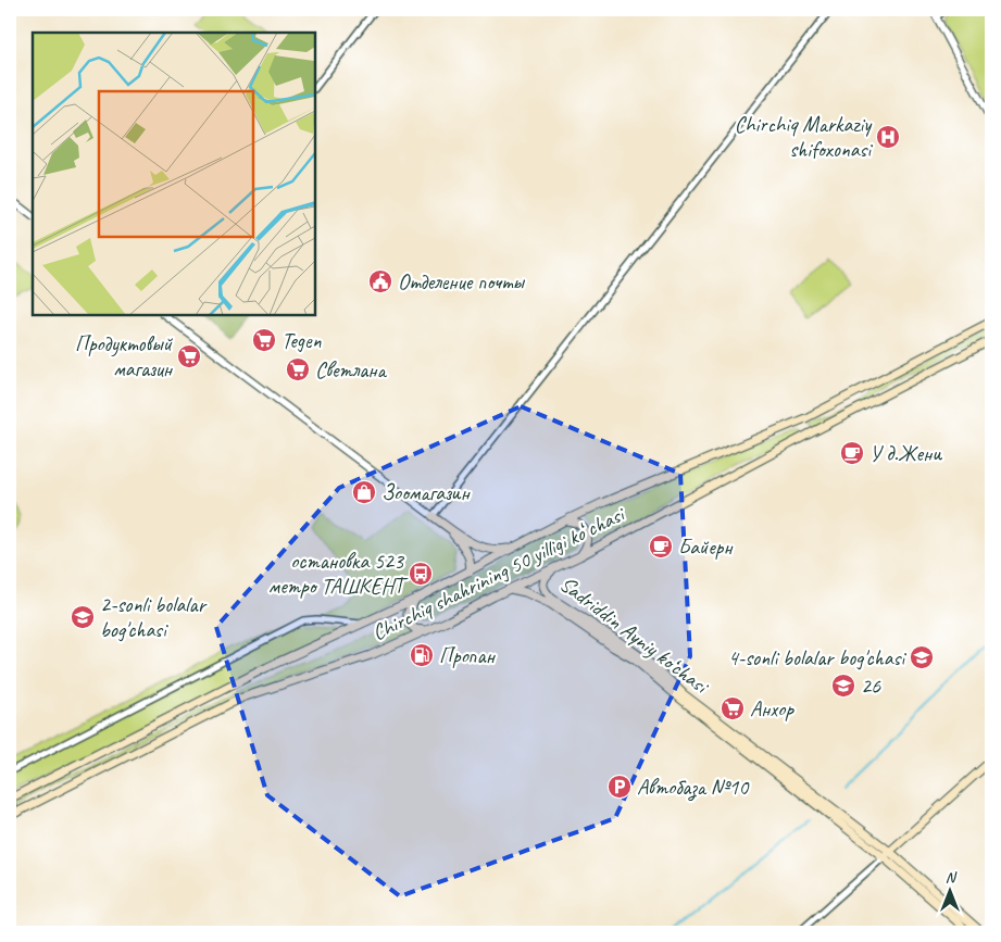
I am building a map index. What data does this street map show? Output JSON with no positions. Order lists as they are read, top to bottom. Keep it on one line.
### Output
{"streets":{"main road":["Chirchiq shahrining 50 yilligi koʻchasi","Sadriddin Ayniy ko‘chasi"]},"crossings":[["Chirchiq shahrining 50 yilligi koʻchasi","Sadriddin Ayniy ko‘chasi"]],"places":{"hospital":["Chirchiq Markaziy shifoxonasi"],"public building":["Отделение почты"],"supermarket":["Tegen","Продуктовый магазин","Светлана","Анхор"],"cafe":["У д.Жени","Байерн"],"shop":["Зоомагазин"],"bus stop":["остановка 523 метро ТАШКЕНТ"],"school or university":["2-sonli bolalar bog'chasi","4-sonli bolalar bog'chasi","26"],"fuel station":["Пропан"],"parking":["Автобаза №10"]},"north":"top"}
